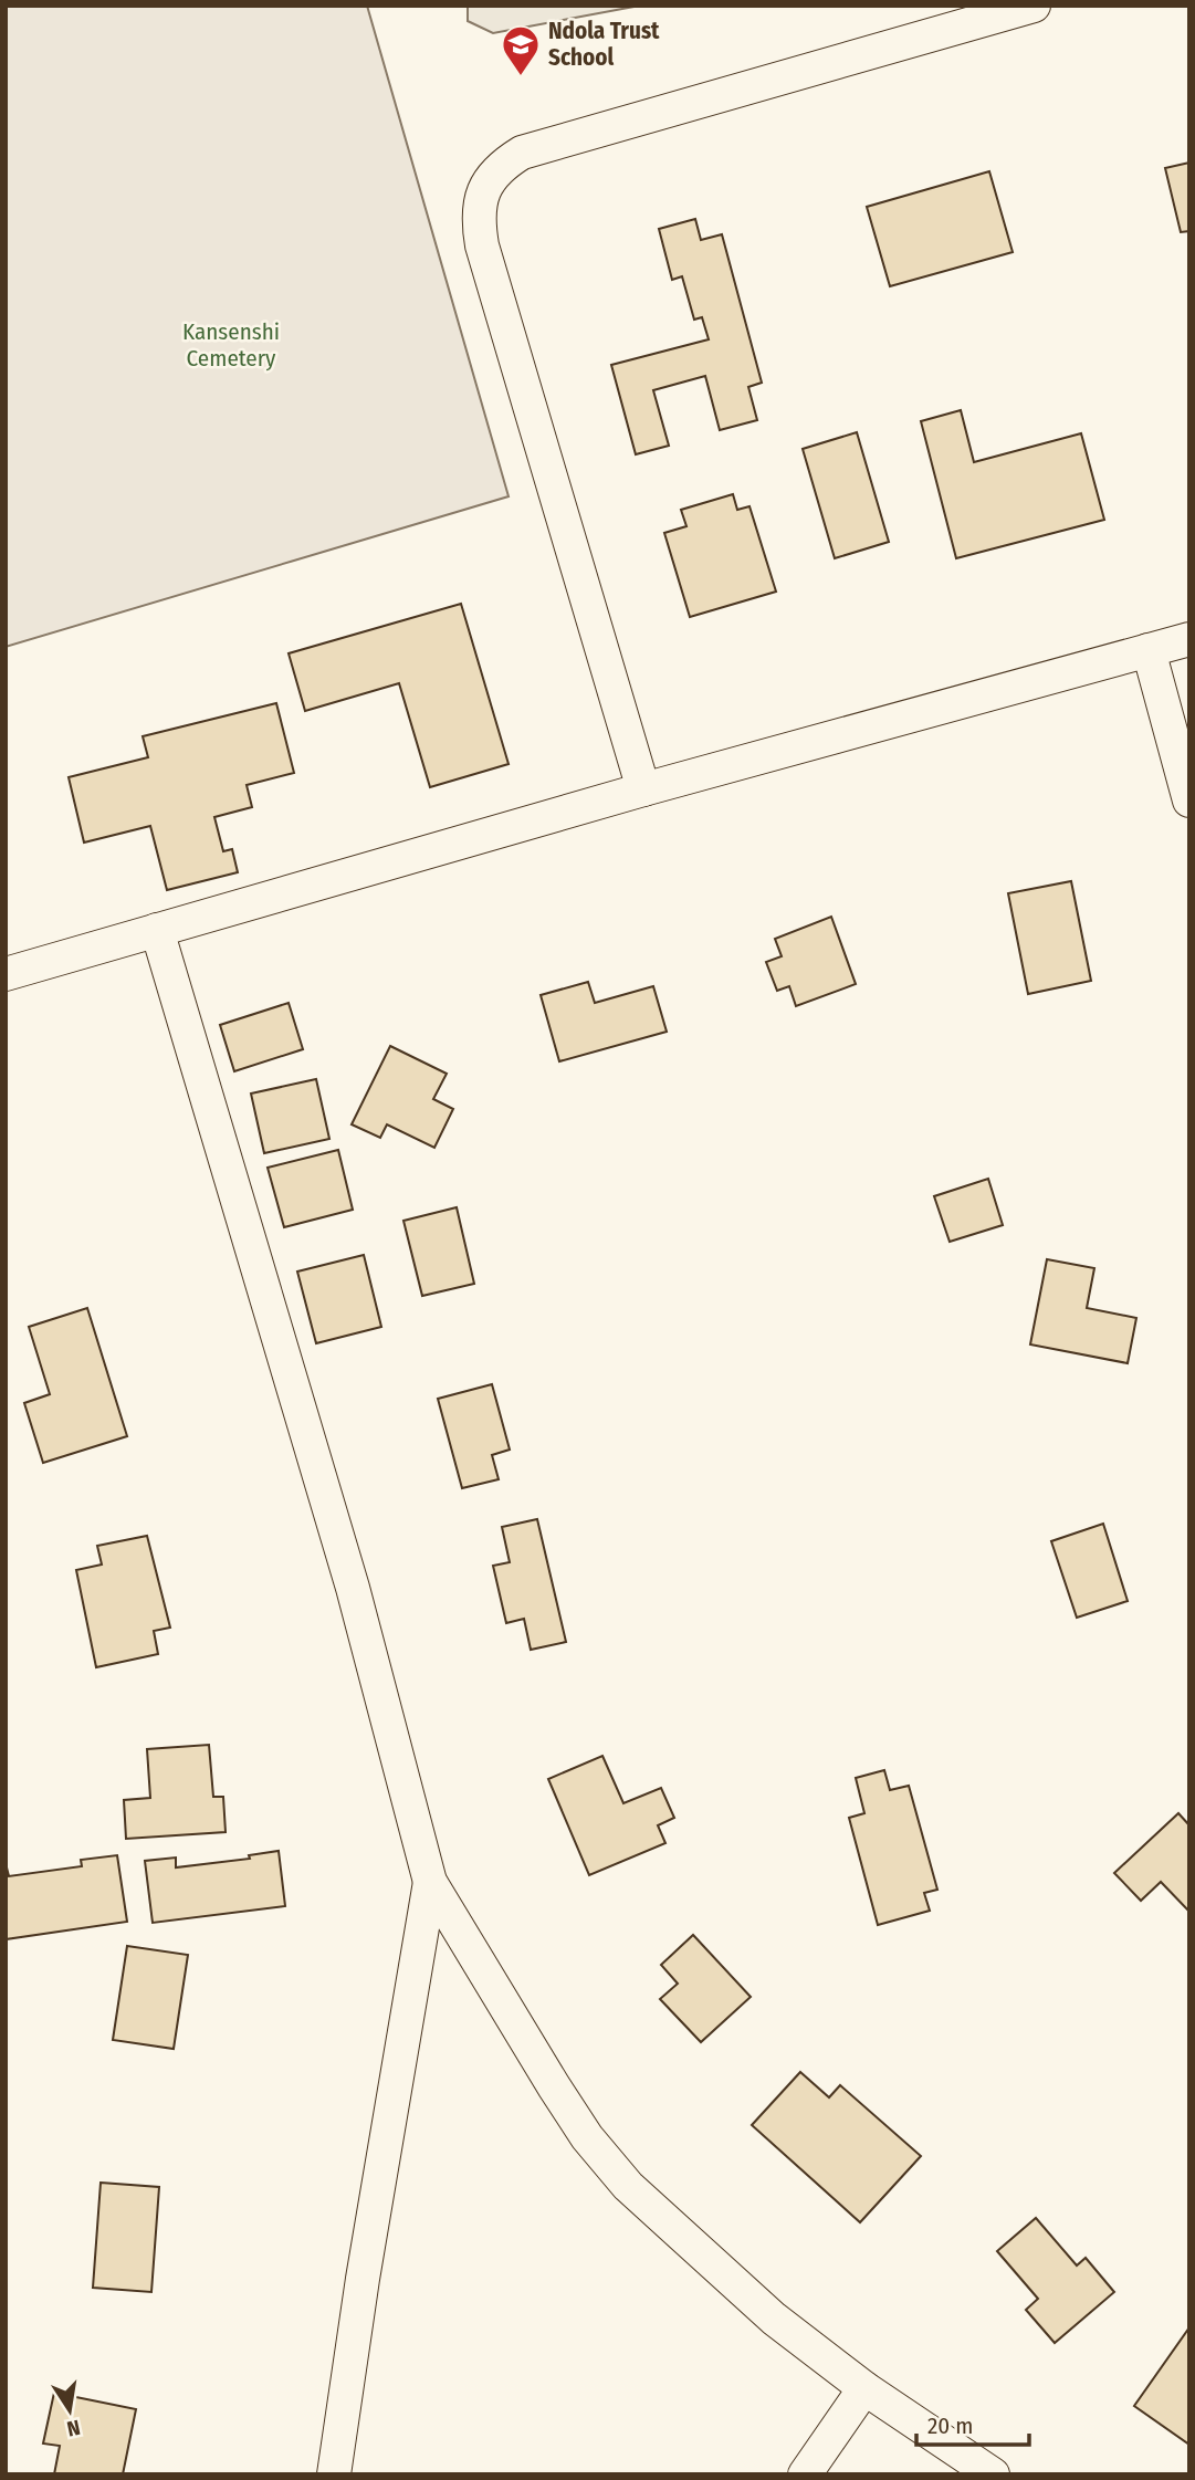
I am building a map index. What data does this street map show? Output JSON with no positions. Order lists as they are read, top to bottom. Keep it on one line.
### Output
{"parks":["Kansenshi Cemetery"],"places":{"school or university":["Ndola Trust School"]},"scale_bar":"20 m","north":"bottom"}
